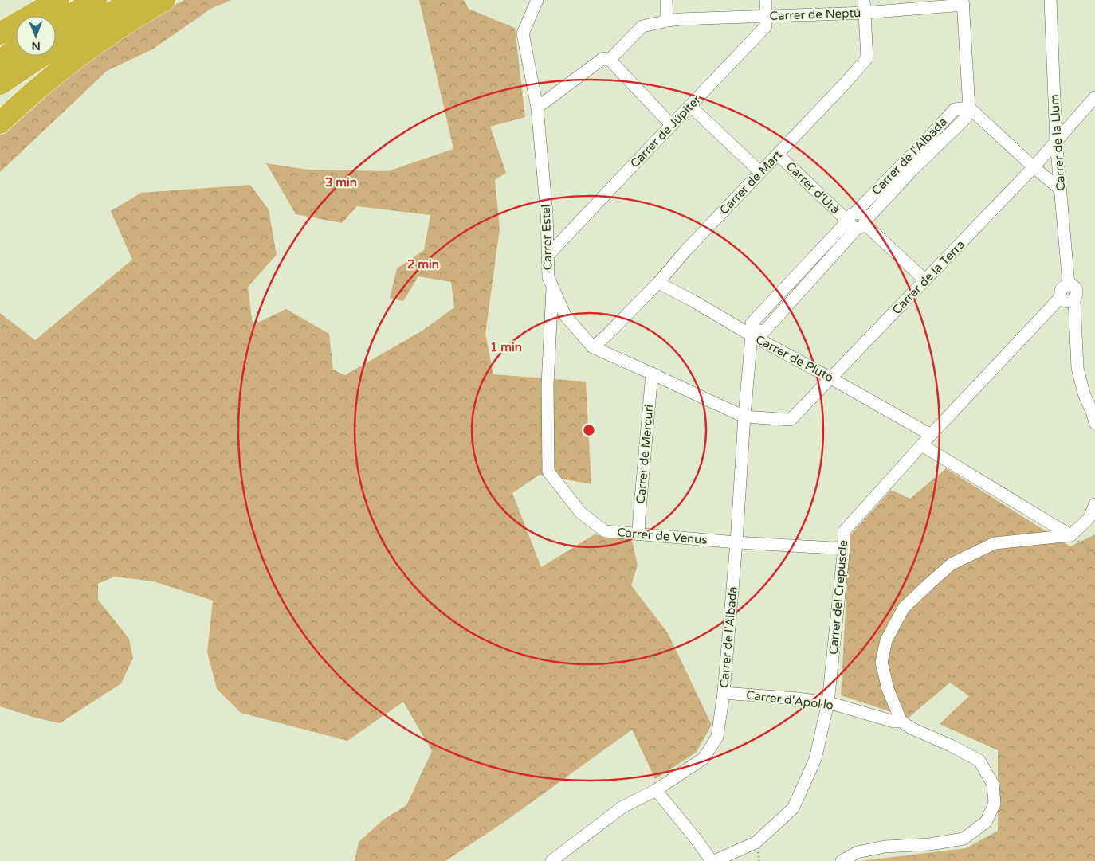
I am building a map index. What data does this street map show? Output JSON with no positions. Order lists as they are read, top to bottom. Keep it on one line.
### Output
{"streets":{"street":["Carrer de Neptú","Carrer de Júpiter","Carrer de la Llum","Carrer de l'Albada","Carrer de Mart","Carrer d'Urà","Carrer Estel","Carrer de la Terra","Carrer de Plutó","Carrer de Mercuri","Carrer de Venus","Carrer del Crepuscle","Carrer d'Apol·lo"]},"crossings":[["Carrer de Neptú","Carrer de Júpiter"],["Carrer de Neptú","Carrer de Mart"],["Carrer de Júpiter","Carrer Estel"],["Carrer de la Llum","Carrer de la Terra"],["Carrer de la Llum","Carrer del Crepuscle"],["Carrer de l'Albada","Carrer d'Urà"],["Carrer de l'Albada","Carrer Estel"],["Carrer de l'Albada","Carrer de la Terra"],["Carrer de l'Albada","Carrer de Plutó"],["Carrer de l'Albada","Carrer de Venus"],["Carrer de l'Albada","Carrer d'Apol·lo"],["Carrer de Mart","Carrer d'Urà"],["Carrer de Mart","Carrer Estel"],["Carrer de Mart","Carrer de Plutó"],["Carrer d'Urà","Carrer de la Terra"],["Carrer Estel","Carrer de la Terra"],["Carrer Estel","Carrer de Mercuri"],["Carrer Estel","Carrer de Venus"],["Carrer de la Terra","Carrer de Plutó"],["Carrer de Plutó","Carrer del Crepuscle"],["Carrer de Mercuri","Carrer de Venus"],["Carrer de Venus","Carrer del Crepuscle"],["Carrer del Crepuscle","Carrer d'Apol·lo"]],"north":"bottom","rings":["3 min","2 min","1 min"]}
